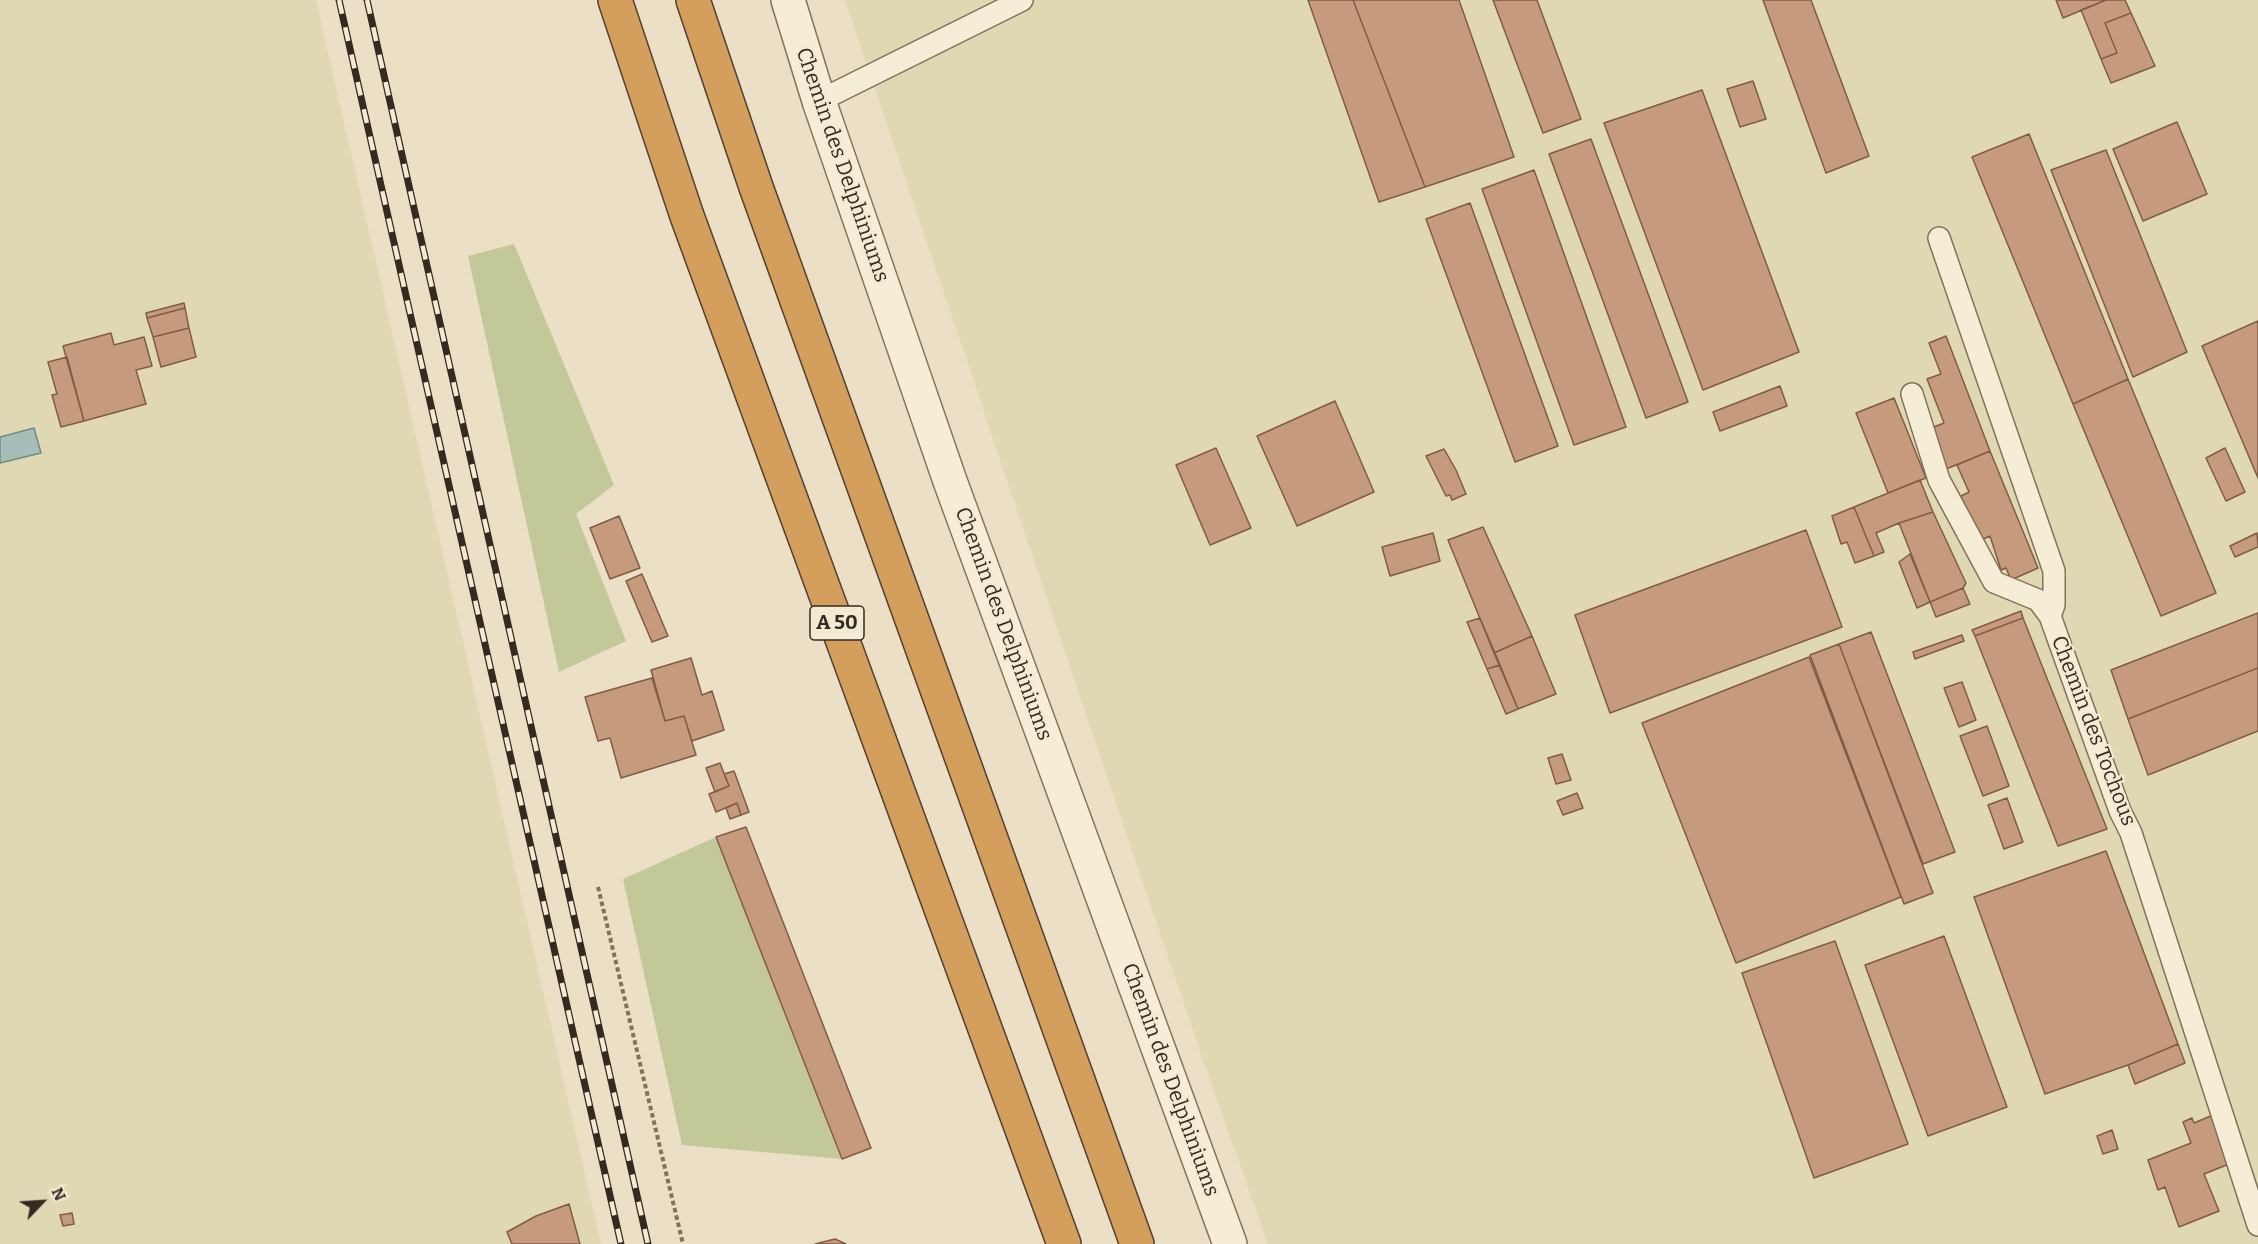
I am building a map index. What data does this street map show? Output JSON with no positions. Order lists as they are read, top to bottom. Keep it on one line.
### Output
{"streets":{"highway":["A 50"],"street":["Chemin des Delphiniums"],"lane":["Chemin des Tochous"]},"north":"top right"}
